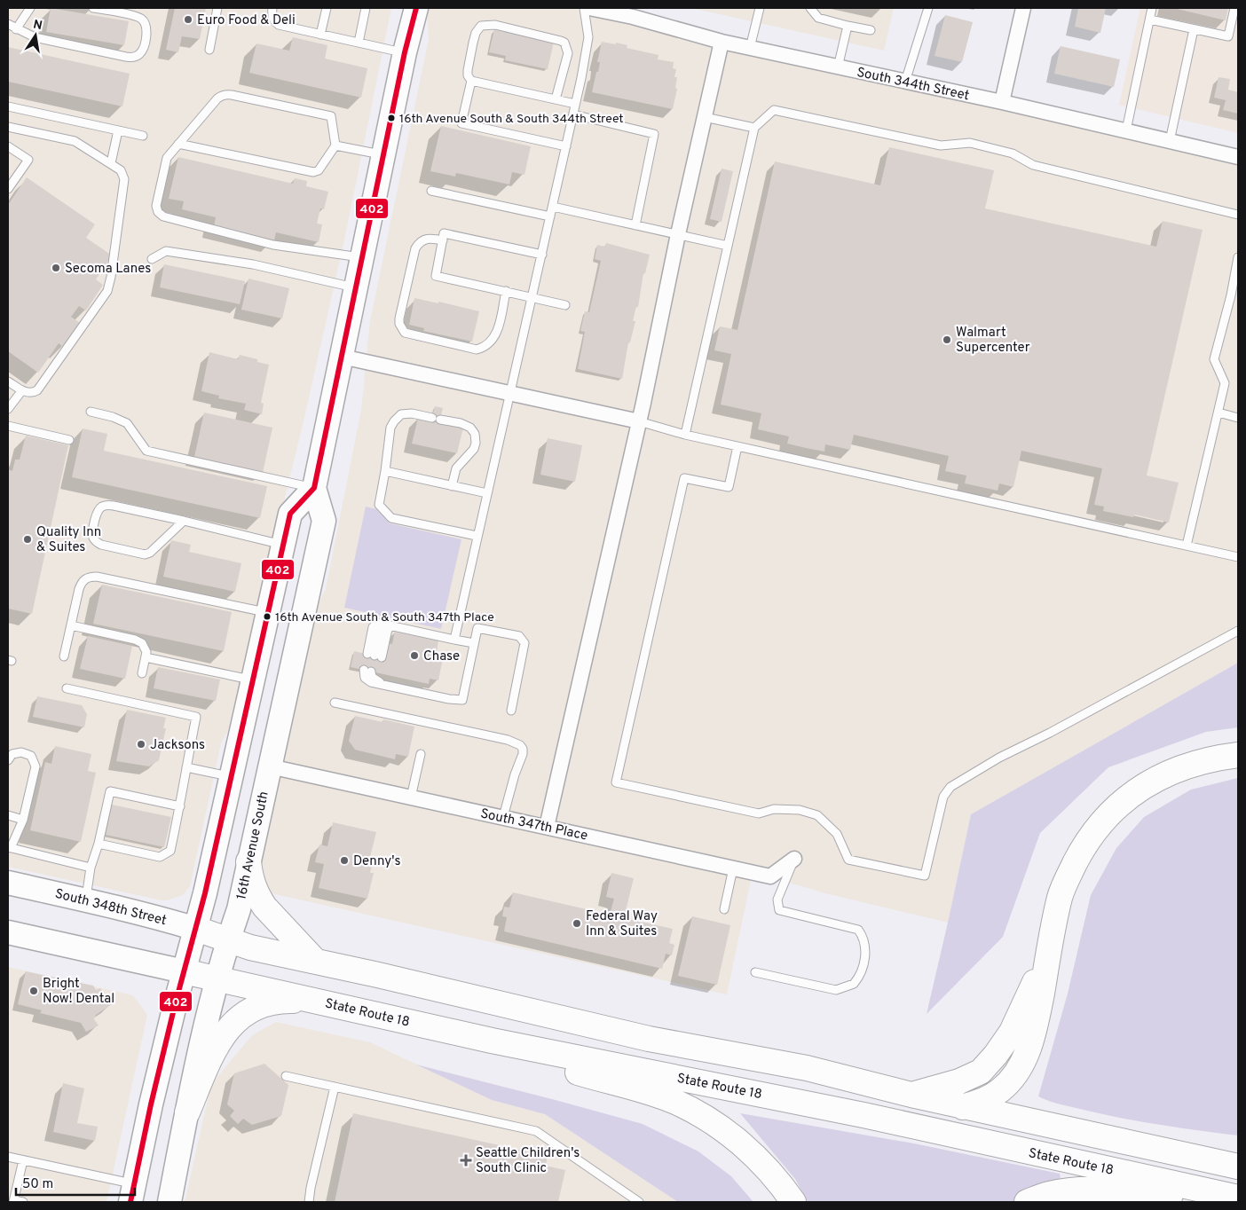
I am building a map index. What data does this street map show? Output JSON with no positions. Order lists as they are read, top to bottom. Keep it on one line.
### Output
{"streets":{"highway":["State Route 18"],"main road":["16th Avenue South","South 348th Street"],"street":["South 344th Street","South 347th Place"]},"crossings":[["South 347th Place","16th Avenue South"],["16th Avenue South","South 348th Street"],["16th Avenue South","State Route 18"]],"places":{"other":["Euro Food & Deli","16th Avenue South & South 344th Street","Secoma Lanes","Walmart Supercenter","Quality Inn & Suites","16th Avenue South & South 347th Place","Chase","Jacksons","Denny's","Federal Way Inn & Suites","Bright Now! Dental"],"health":["Seattle Children's South Clinic"]},"lines":["transit line 402"],"scale_bar":"50 m","north":"top"}
